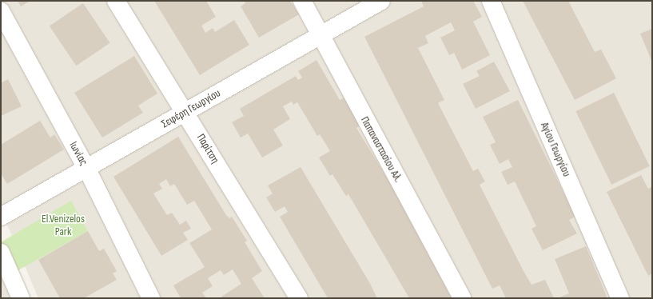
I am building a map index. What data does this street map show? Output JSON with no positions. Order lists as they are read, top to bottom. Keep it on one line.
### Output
{"streets":{"street":["Σεφέρη Γεωργίου","Παρίτση","Παπαναστασίου Αλ.","Αγίου Γεωργίου","Ιωνίας"]},"crossings":[["Σεφέρη Γεωργίου","Παρίτση"],["Σεφέρη Γεωργίου","Παπαναστασίου Αλ."],["Σεφέρη Γεωργίου","Ιωνίας"]],"parks":["El.Venizelos Park"]}
